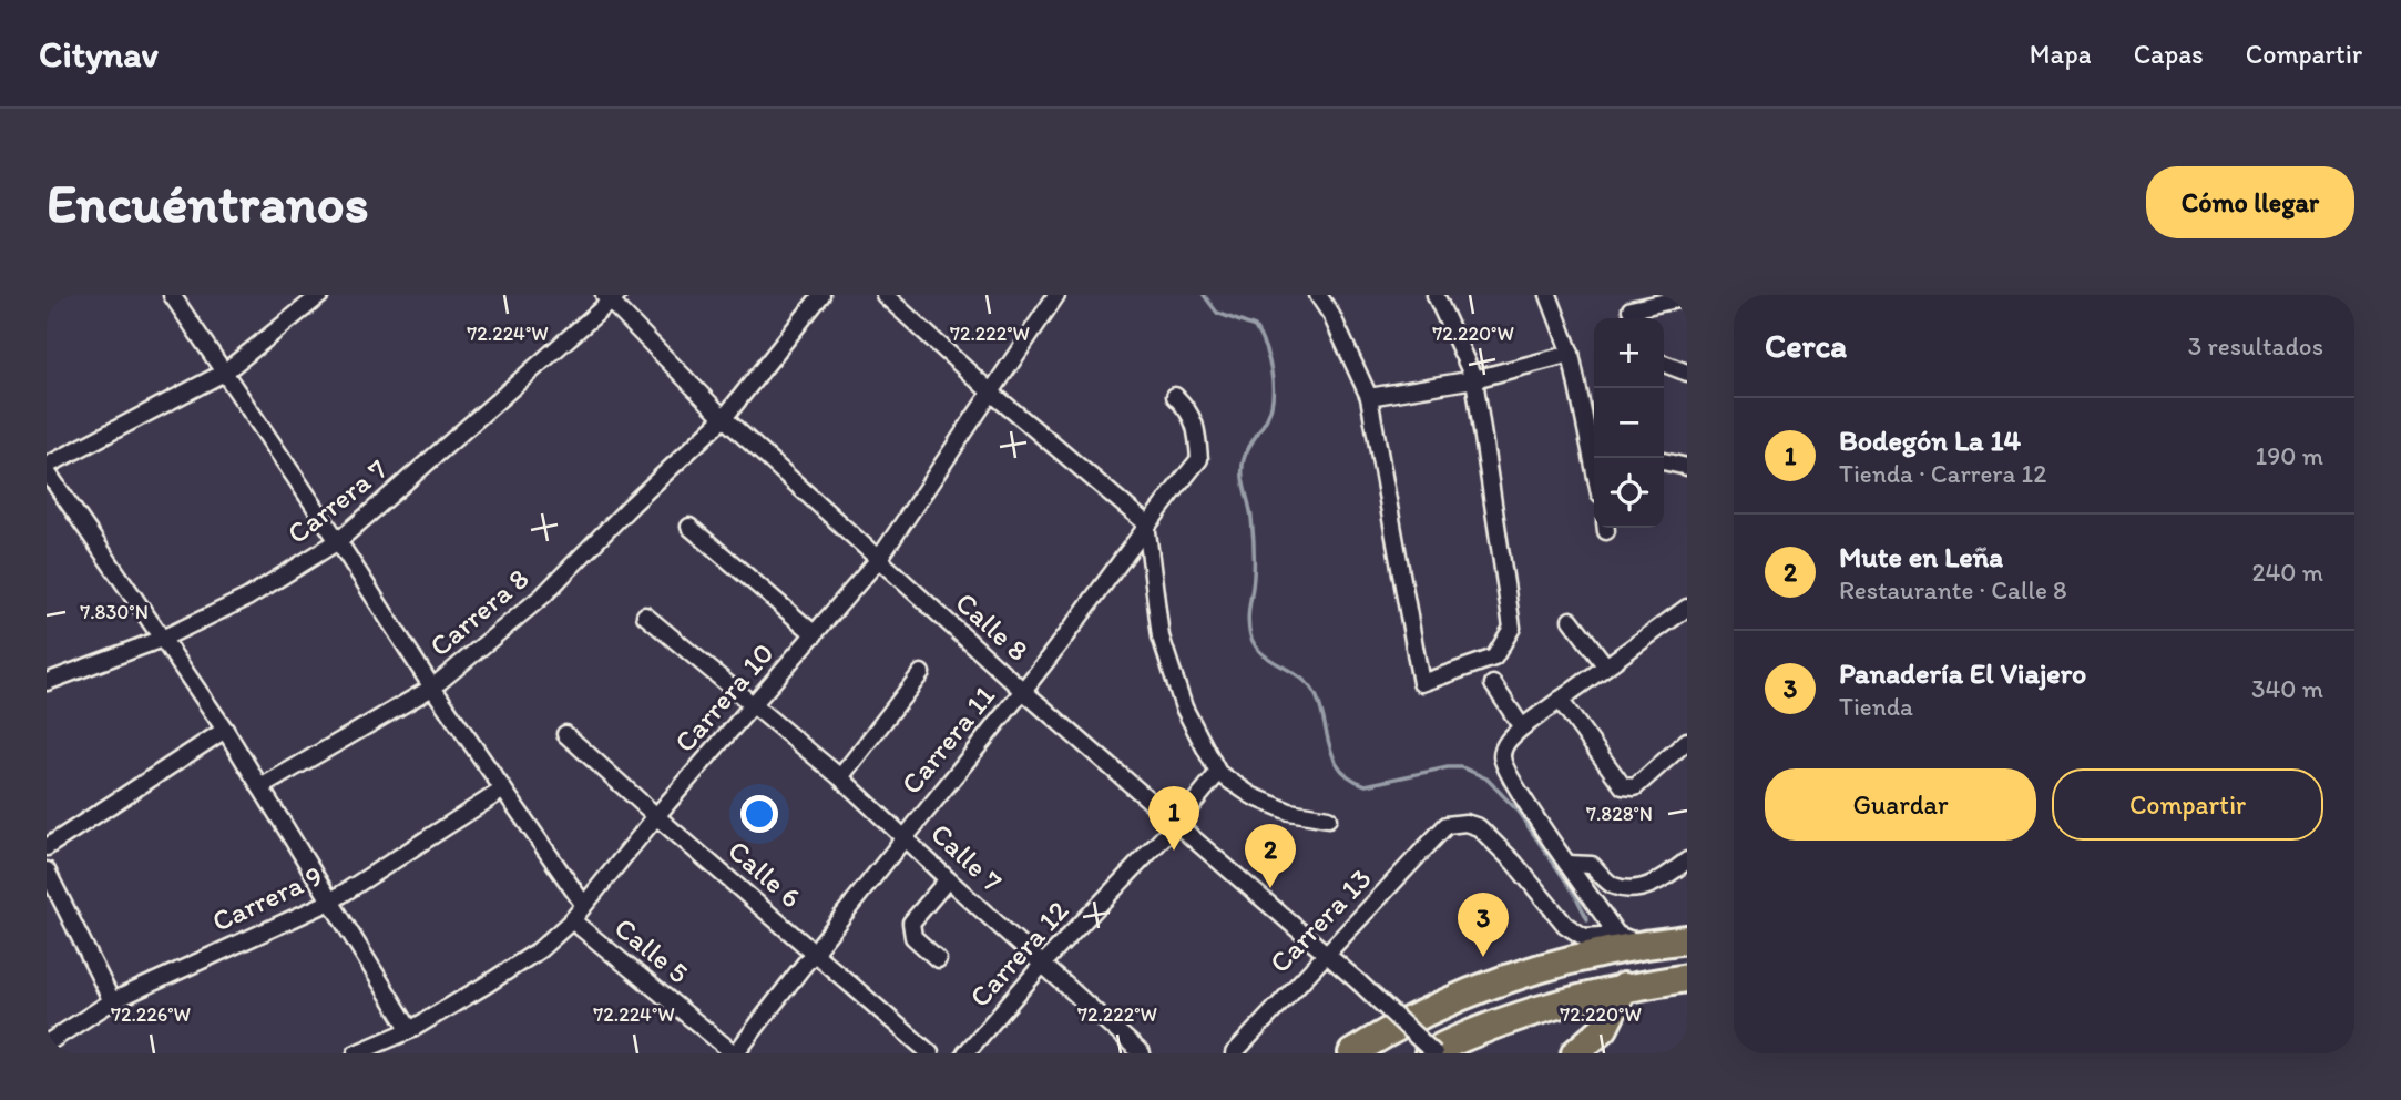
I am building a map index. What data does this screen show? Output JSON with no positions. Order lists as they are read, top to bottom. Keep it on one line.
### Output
{"streets":{"street":["Carrera 7","Carrera 8","Calle 8","Carrera 10","Carrera 11","Calle 7","Calle 6","Carrera 9","Carrera 13","Calle 5","Carrera 12"]},"crossings":[["Carrera 7","Calle 8"],["Carrera 8","Calle 8"],["Calle 8","Carrera 10"],["Calle 8","Carrera 11"],["Calle 8","Carrera 13"],["Calle 8","Carrera 12"],["Carrera 10","Calle 7"],["Carrera 10","Calle 6"],["Carrera 10","Calle 5"],["Carrera 11","Calle 7"],["Carrera 11","Calle 6"],["Carrera 11","Calle 5"],["Calle 7","Carrera 12"]],"page":{"header":"Citynav","nav":["Mapa","Capas","Compartir"],"buttons":["Cómo llegar",["Guardar","Compartir"]],"title":"Encuéntranos","heading":["Cerca","3 resultados"],"map_buttons":["+","−"],"list":[{"mark":"1","name":"Bodegón La 14","note":"Tienda · Carrera 12","value":"190 m"},{"mark":"2","name":"Mute en Leña","note":"Restaurante · Calle 8","value":"240 m"},{"mark":"3","name":"Panadería El Viajero","note":"Tienda","value":"340 m"}],"pins":["1","2","3"]},"coordinates":["72.224°W","72.222°W","72.220°W","7.830°N","7.828°N","72.226°W"]}
